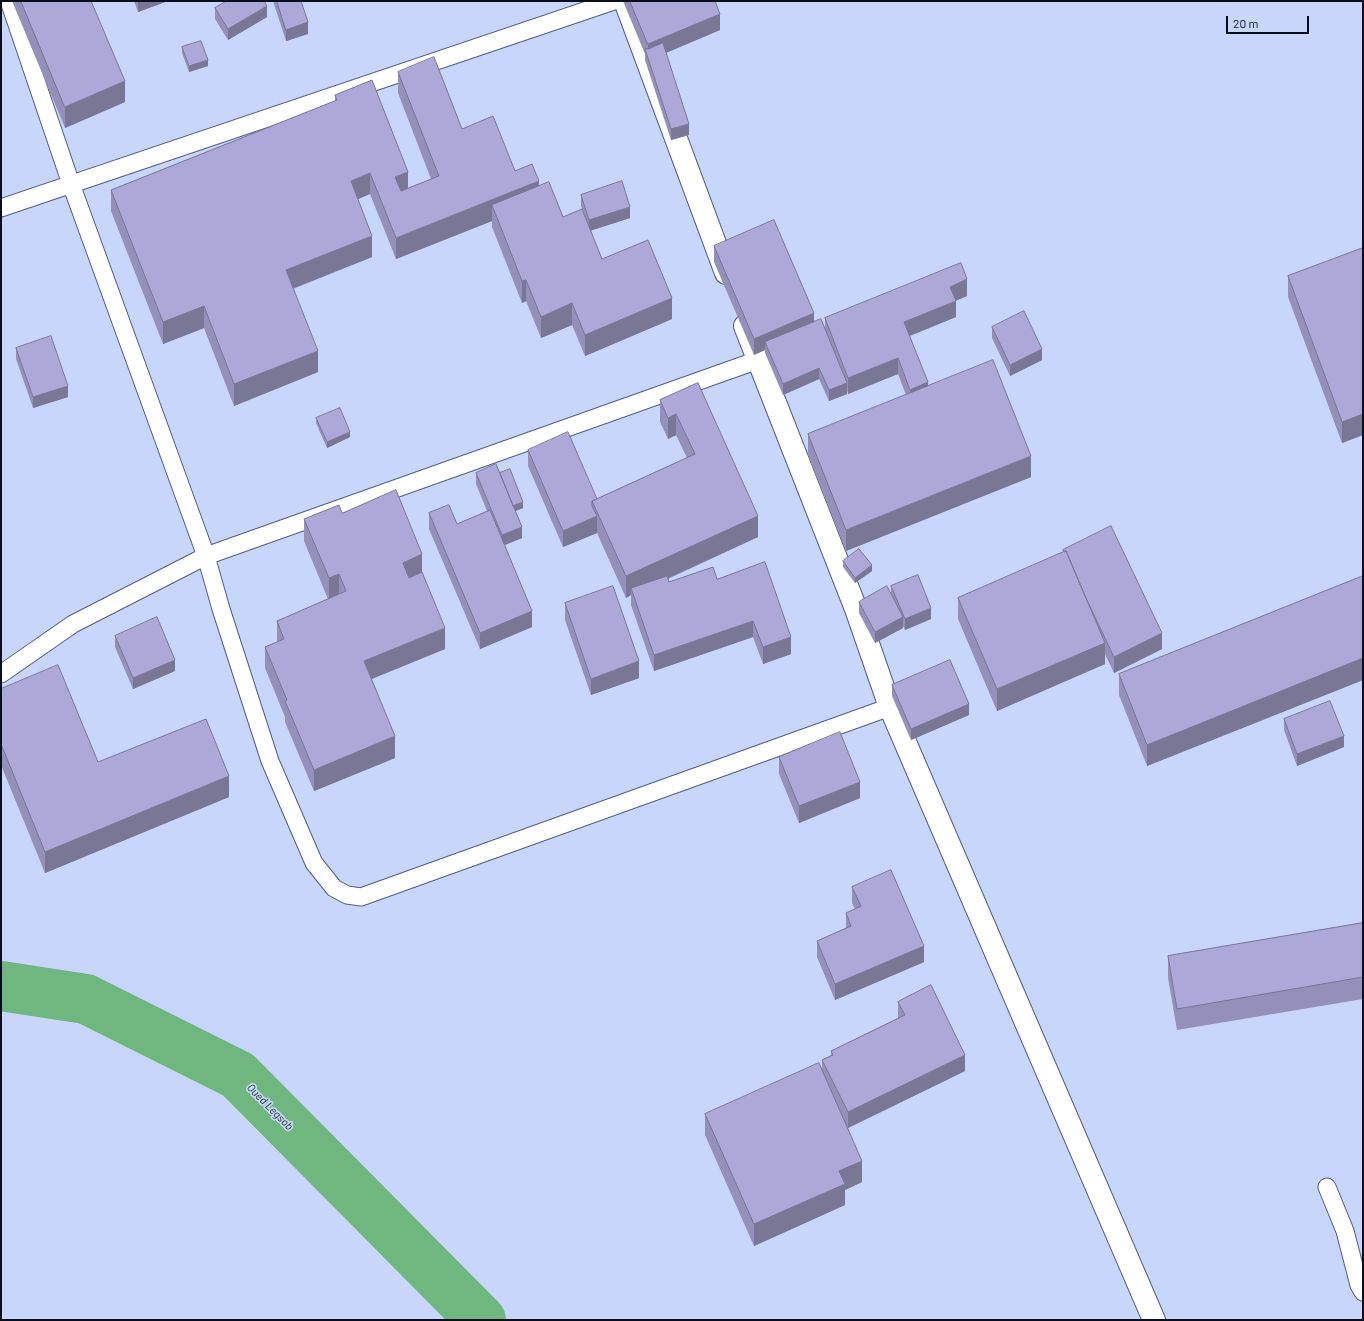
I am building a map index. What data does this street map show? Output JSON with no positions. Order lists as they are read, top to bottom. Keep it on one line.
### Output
{"water":["Oued Legsob"],"scale_bar":"20 m"}
